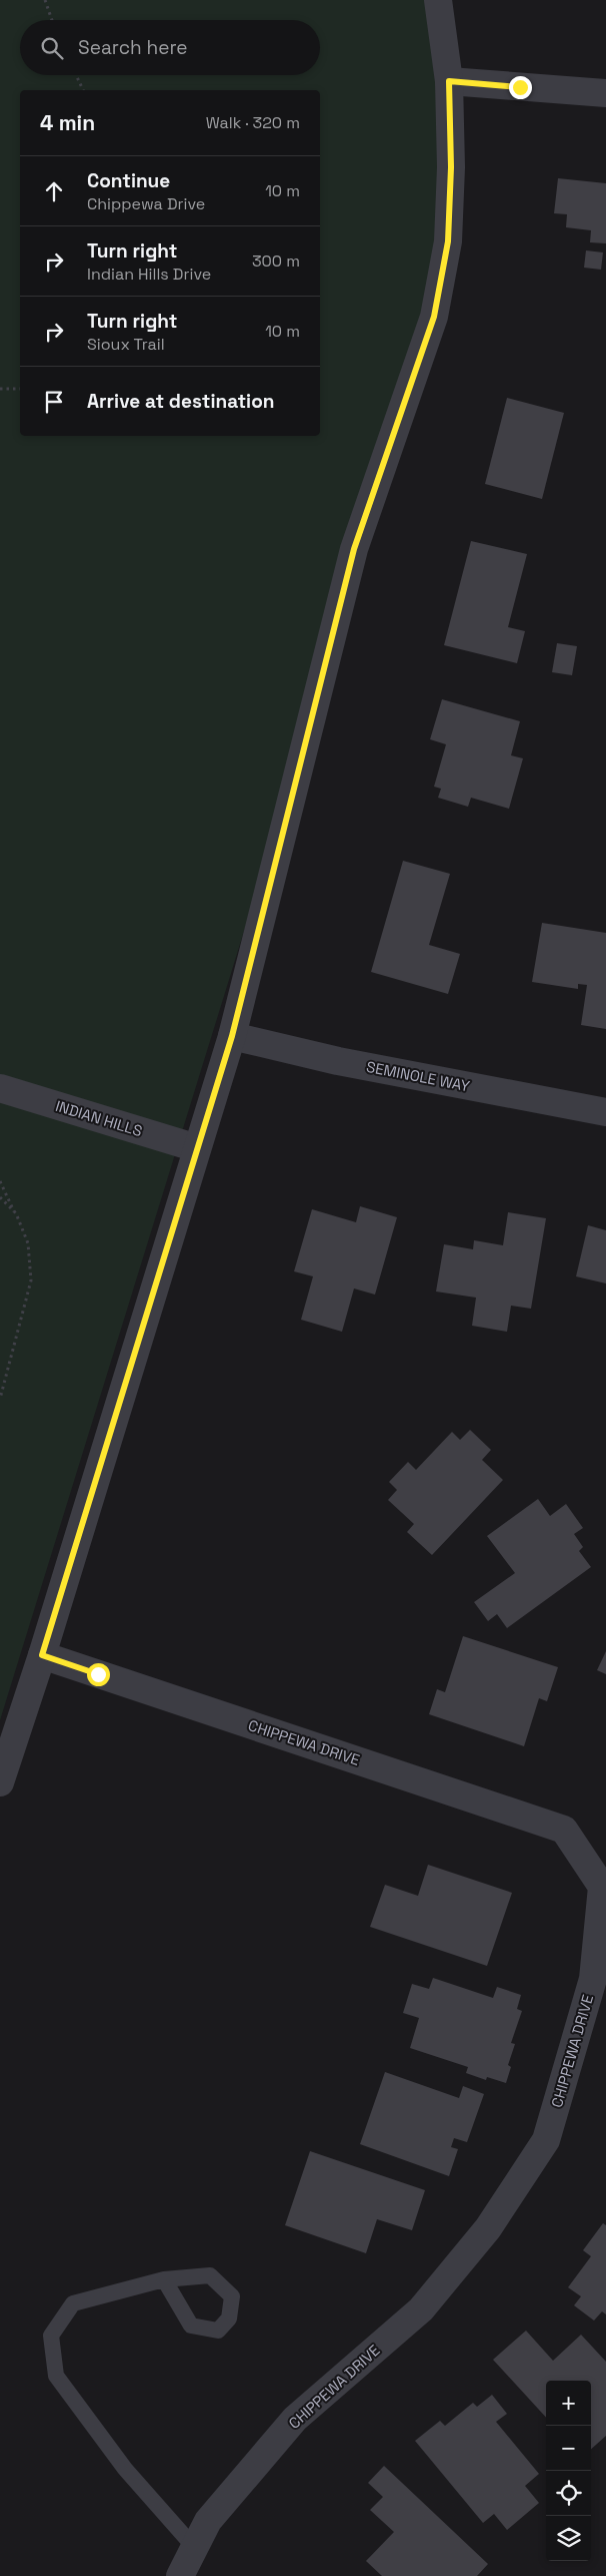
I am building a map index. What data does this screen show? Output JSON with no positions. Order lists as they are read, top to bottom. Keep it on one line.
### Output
{"streets":{"street":["SEMINOLE WAY","INDIAN HILLS","CHIPPEWA DRIVE"]},"page":{"search":"Search here","heading":["4 min","Walk · 320 m"],"list":[["Continue","Chippewa Drive","10 m"],["Turn right","Indian Hills Drive","300 m"],["Turn right","Sioux Trail","10 m"],"Arrive at destination"],"map_buttons":["+","−"]}}
